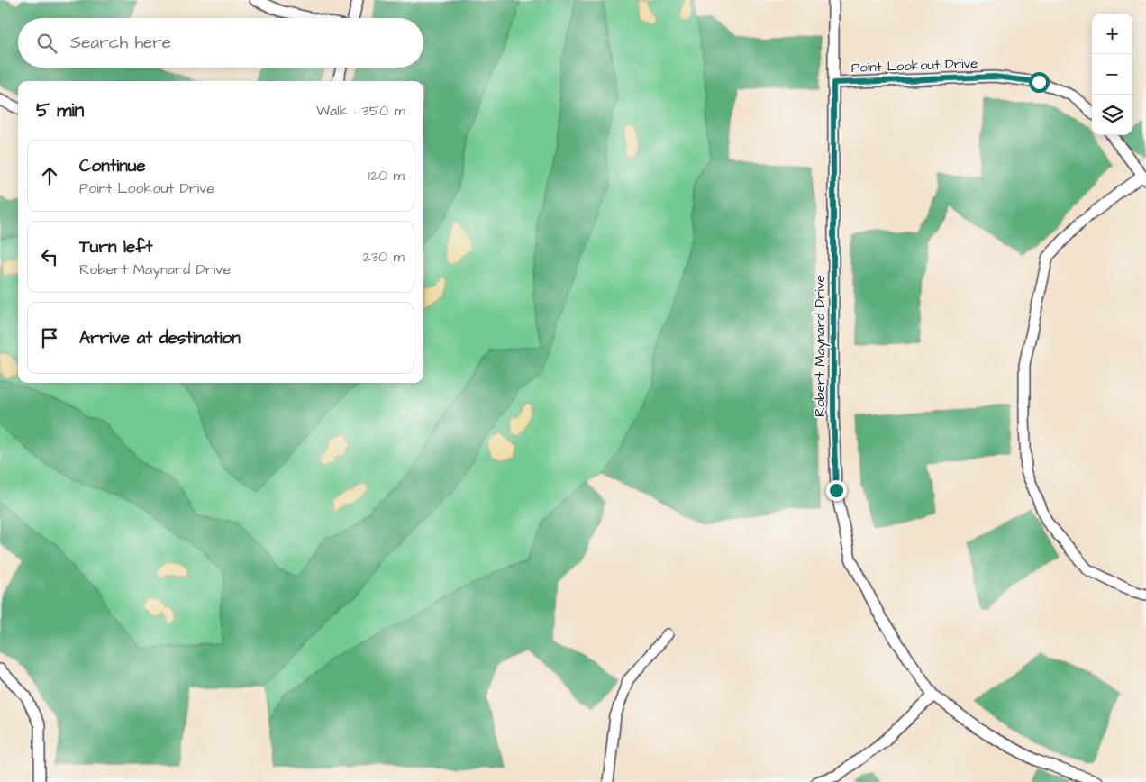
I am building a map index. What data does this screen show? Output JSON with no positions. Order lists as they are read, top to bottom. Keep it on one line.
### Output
{"streets":{"street":["Point Lookout Drive","Robert Maynard Drive"]},"crossings":[["Point Lookout Drive","Robert Maynard Drive"]],"page":{"map_buttons":["+","−"],"search":"Search here","heading":["5 min","Walk · 350 m"],"list":[["Continue","Point Lookout Drive","120 m"],["Turn left","Robert Maynard Drive","230 m"],"Arrive at destination"]}}
